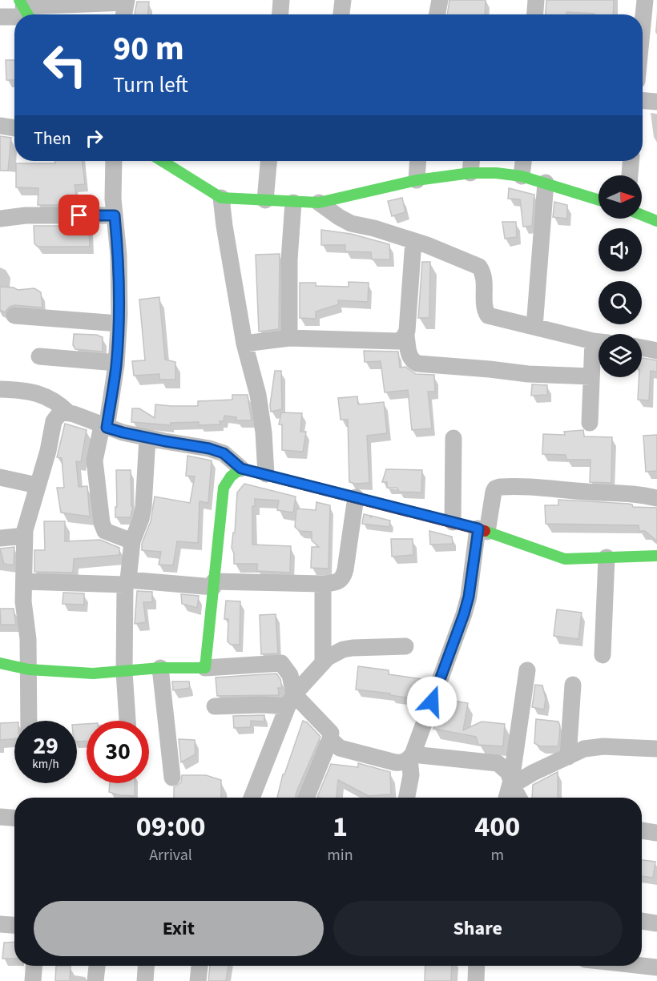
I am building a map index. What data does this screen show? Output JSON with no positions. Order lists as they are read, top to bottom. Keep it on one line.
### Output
{"north":"right","page":{"turn":["90 m","Turn left"],"then":"Then","speed":"29 km/h","limit":"30","eta":["09:00","Arrival","1","min","400","m"],"buttons":["Exit","Share"]}}
